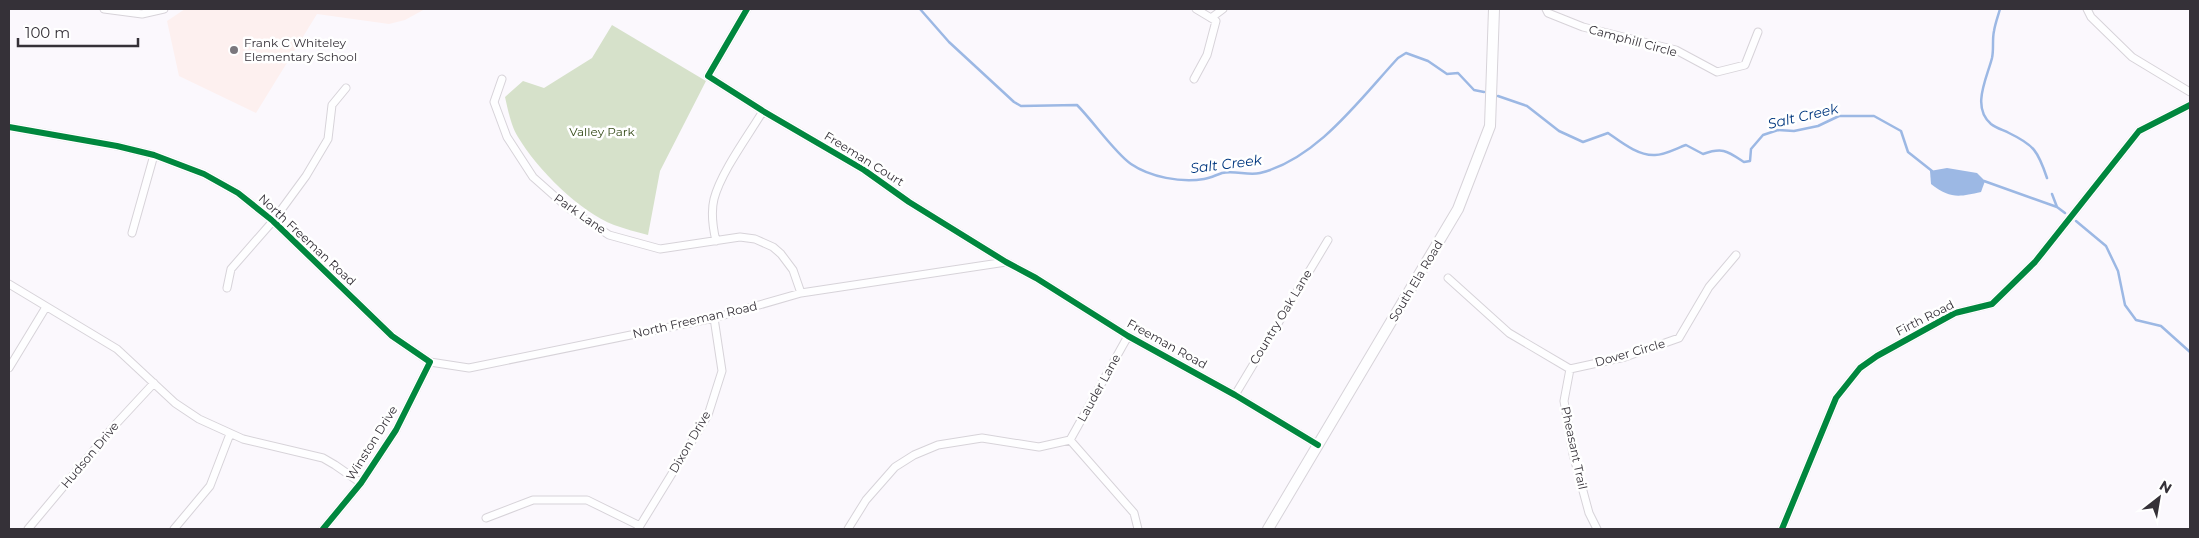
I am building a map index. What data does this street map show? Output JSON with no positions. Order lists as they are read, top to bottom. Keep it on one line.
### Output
{"streets":{"main road":["South Ela Road"],"street":["Camphill Circle","Freeman Court","Park Lane","North Freeman Road","Country Oak Lane","Firth Road","Freeman Road","Dover Circle","Lauder Lane","Dixon Drive","Winston Drive","Pheasant Trail","Hudson Drive"]},"crossings":[["Freeman Court","North Freeman Road"],["Freeman Court","Freeman Road"],["Park Lane","North Freeman Road"],["North Freeman Road","Freeman Road"],["North Freeman Road","Dixon Drive"],["North Freeman Road","Winston Drive"],["South Ela Road","Freeman Road"],["Country Oak Lane","Freeman Road"],["Freeman Road","Lauder Lane"],["Dover Circle","Pheasant Trail"]],"water":["Salt Creek"],"parks":["Valley Park"],"places":["Frank C Whiteley Elementary School"],"scale_bar":"100 m","north":"top right"}
